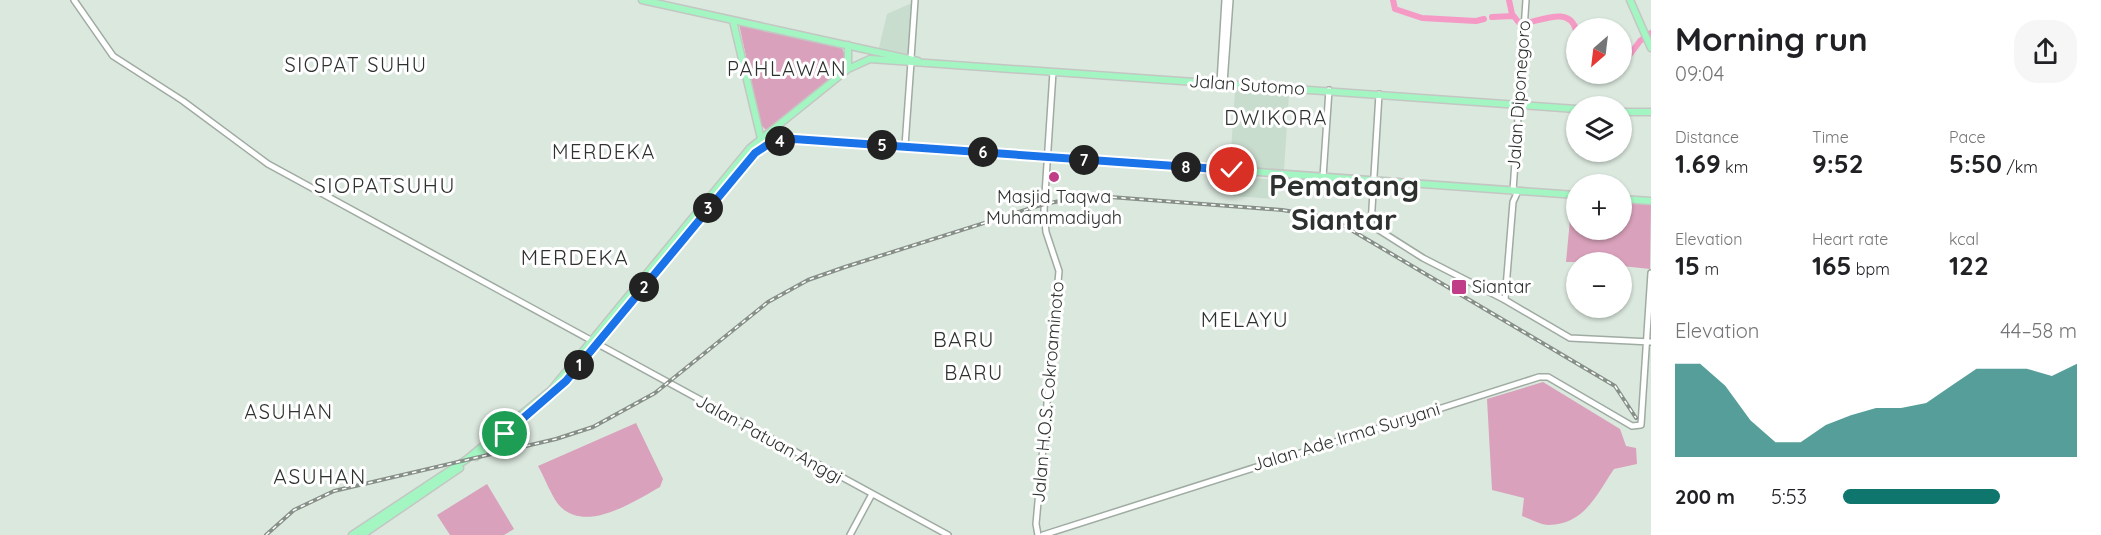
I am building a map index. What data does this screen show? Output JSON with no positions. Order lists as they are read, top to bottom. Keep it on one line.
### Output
{"streets":{"main road":["Jalan Sutomo"],"street":["Jalan Diponegoro","Jalan H.O.S. Cokroaminoto","Jalan Ade Irma Suryani","Jalan Patuan Anggi"]},"crossings":[["Jalan Sutomo","Jalan Diponegoro"],["Jalan Sutomo","Jalan H.O.S. Cokroaminoto"],["Jalan Sutomo","Jalan Patuan Anggi"]],"districts":["SIOPAT SUHU","PAHLAWAN","DWIKORA","MERDEKA","SIOPATSUHU","Pematang Siantar","MERDEKA","MELAYU","BARU","BARU","ASUHAN","ASUHAN"],"places":{"other":["Masjid Taqwa Muhammadiyah"],"transit":["Siantar"]},"north":"bottom left","page":{"heading":["Morning run","09:04"],"map_buttons":["+","−"],"stats":[["Distance","1.69 km"],["Time","9:52"],["Pace","5:50 /km"],["Elevation","15 m"],["Heart rate","165 bpm"],["kcal","122"]],"pins":["4","5","6","7","8","3","2","1"],"chart":["Elevation","44–58 m"],"list":[{"name":"200 m","note":"5:53"}]}}
